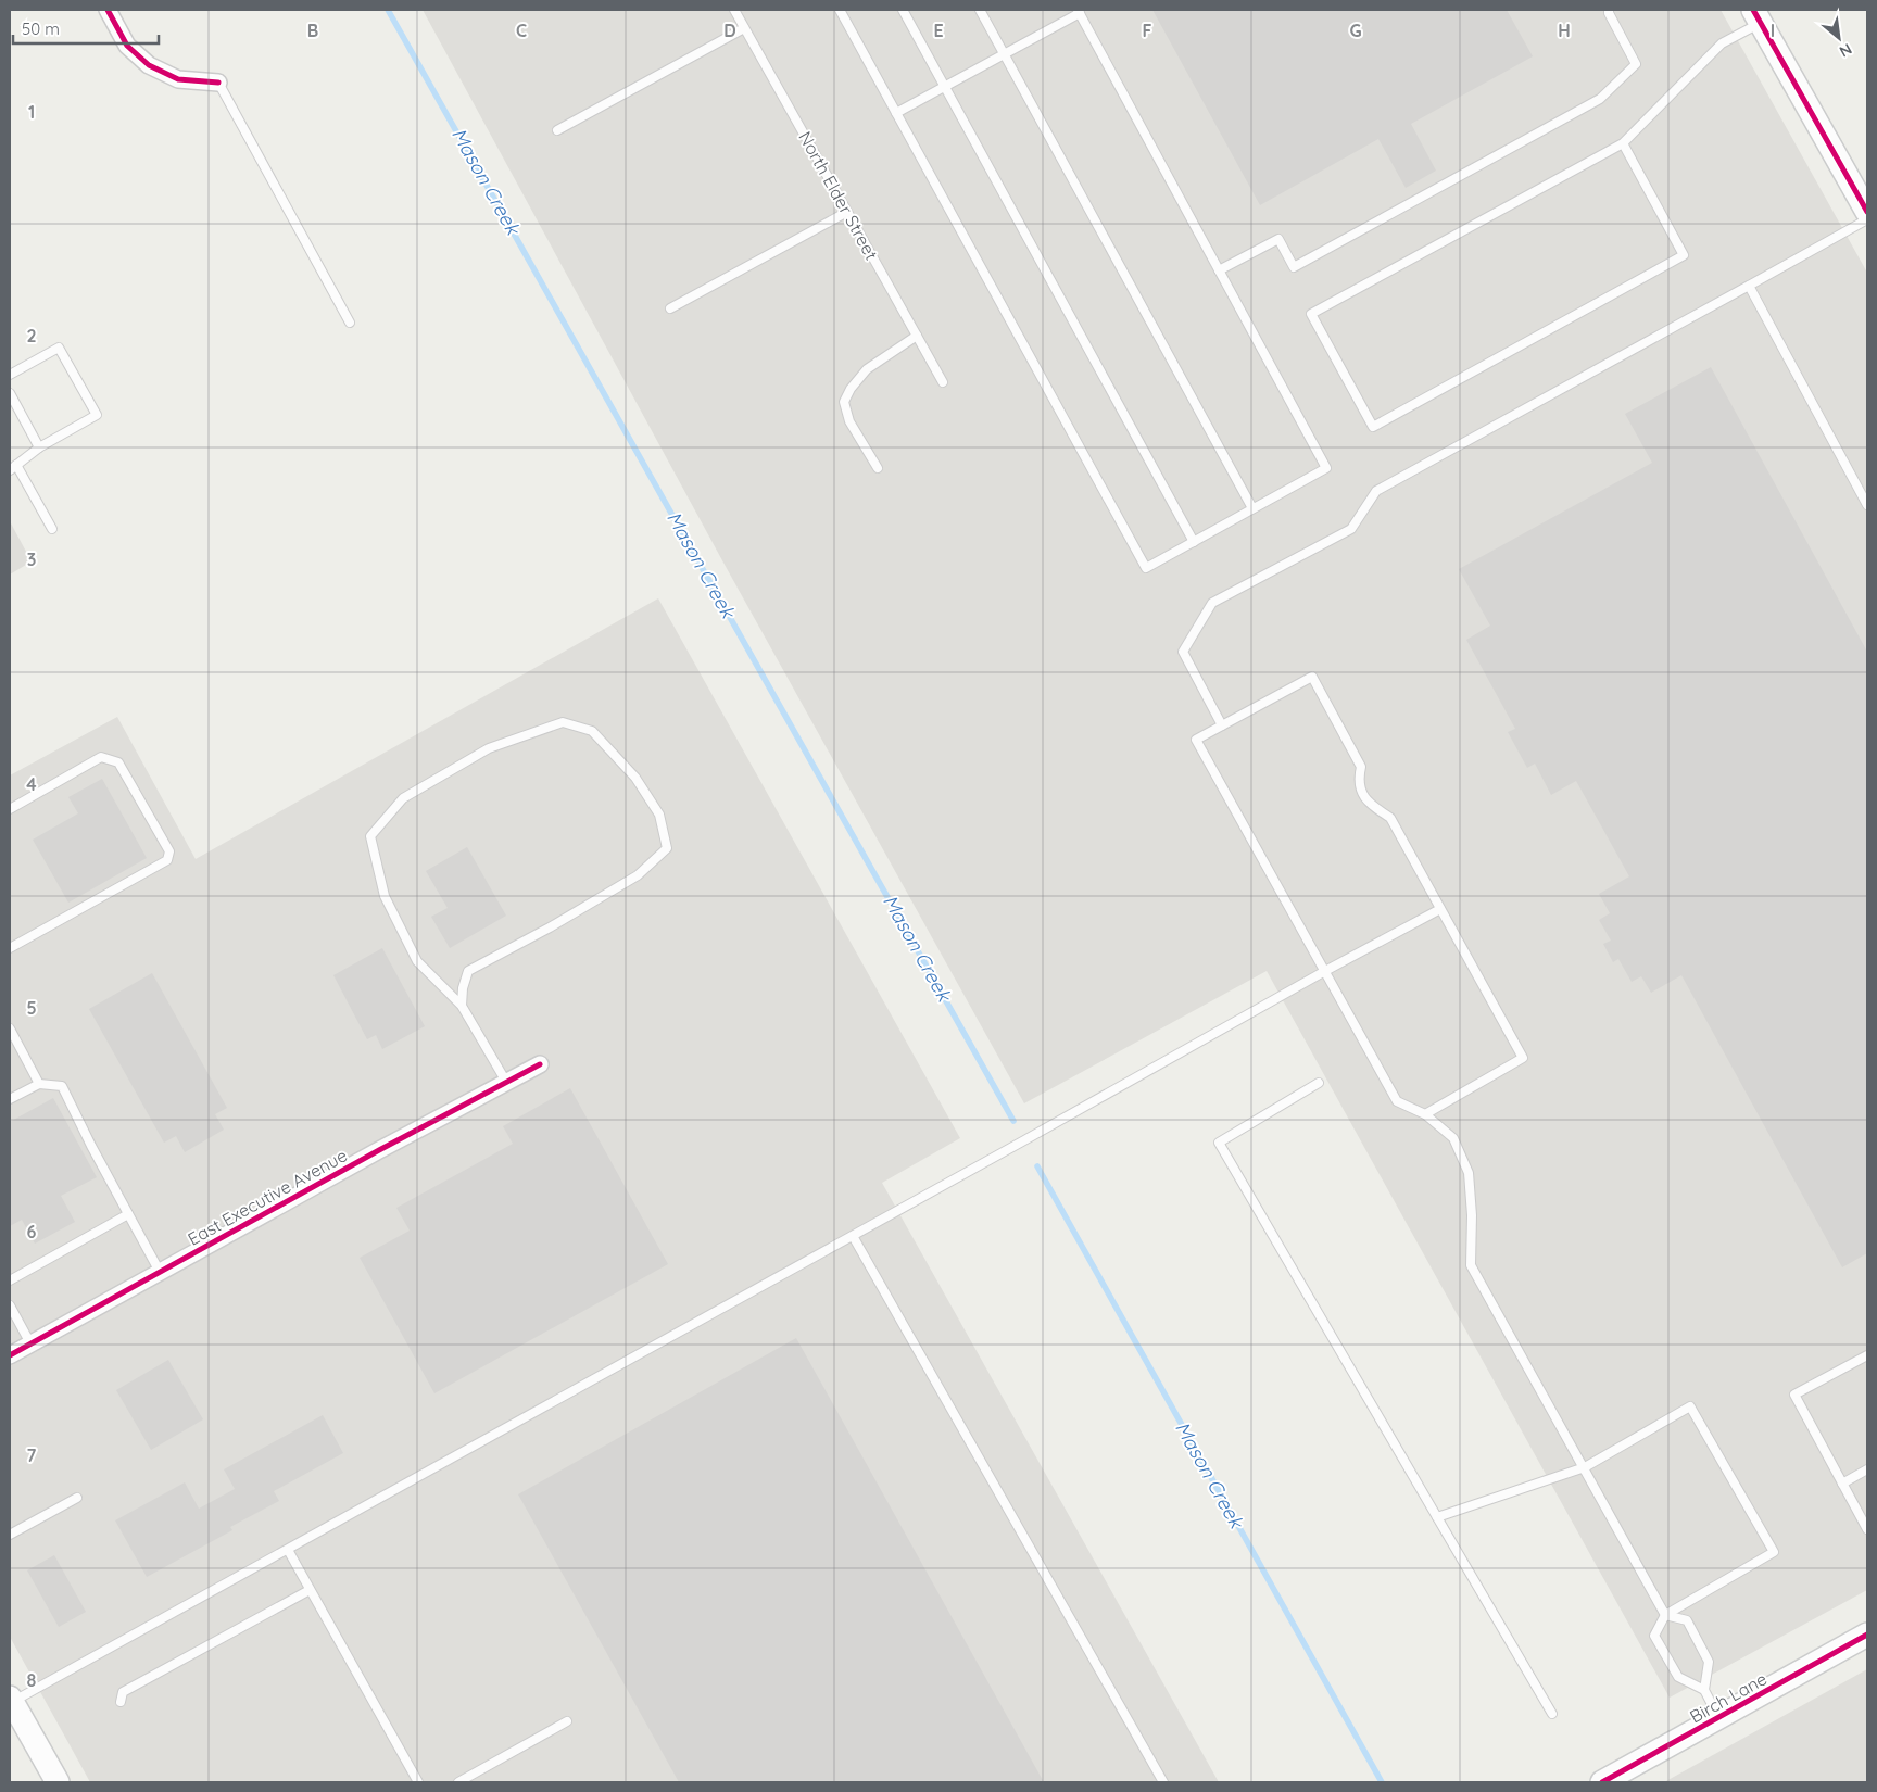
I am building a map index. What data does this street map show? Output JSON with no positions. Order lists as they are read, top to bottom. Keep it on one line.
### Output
{"streets":{"street":["East Executive Avenue","Birch Lane"],"lane":["North Elder Street"]},"water":["Mason Creek"],"scale_bar":"50 m","north":"bottom right","grid":{"columns":["B","C","D","E","F","G","H","I"],"rows":["1","2","3","4","5","6","7","8"]}}
